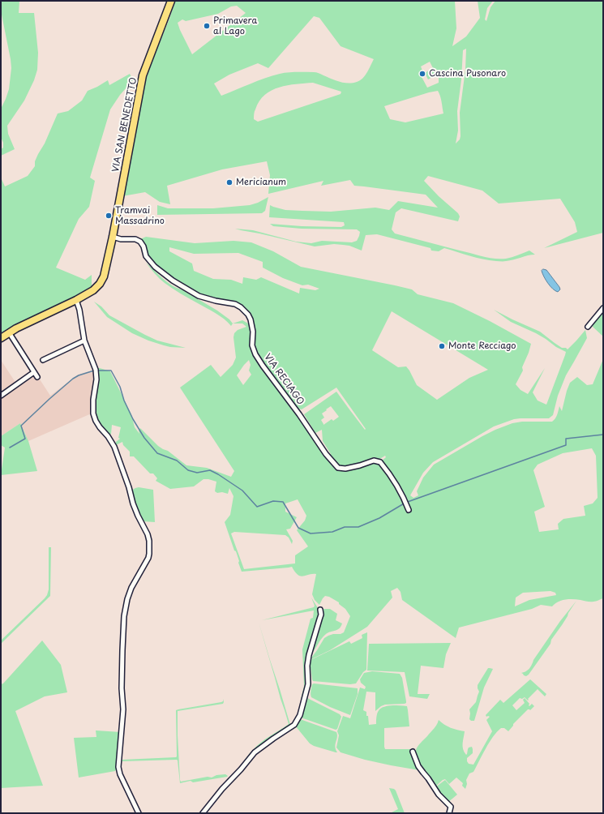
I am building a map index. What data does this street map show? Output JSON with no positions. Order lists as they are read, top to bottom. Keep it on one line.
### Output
{"streets":{"main road":["VIA SAN BENEDETTO"],"street":["VIA RECIAGO"]},"crossings":[["VIA SAN BENEDETTO","VIA RECIAGO"]],"places":["Primavera al Lago","Cascina Pusonaro","Mericianum","Tramvai Massadrino","Monte Recciago"]}
